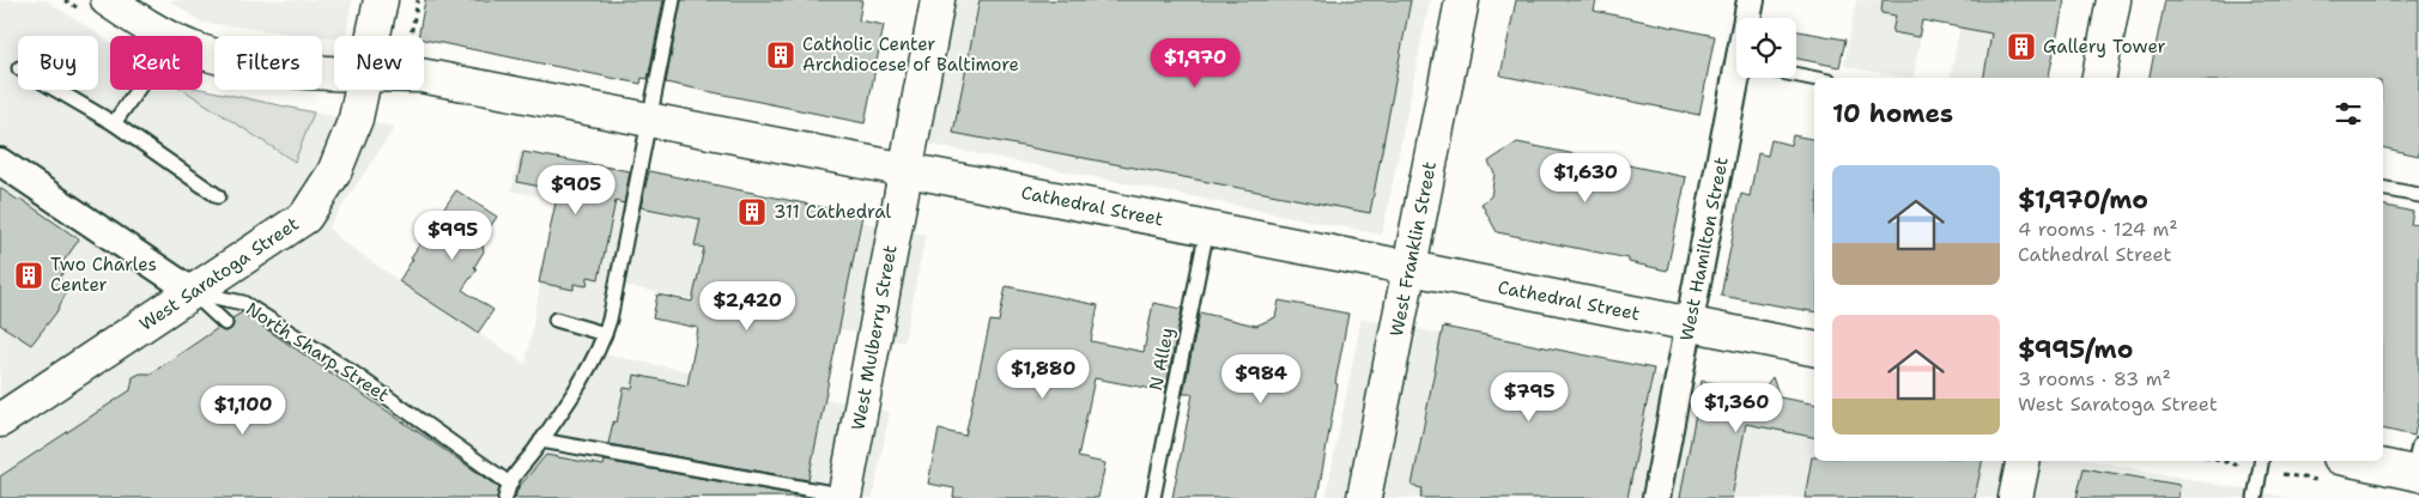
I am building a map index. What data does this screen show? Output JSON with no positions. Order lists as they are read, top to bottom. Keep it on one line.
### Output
{"streets":{"main road":["Cathedral Street","West Franklin Street","West Saratoga Street","West Mulberry Street"],"street":["West Hamilton Street","North Sharp Street"],"lane":["N Alley"]},"crossings":[["Cathedral Street","West Franklin Street"],["Cathedral Street","West Hamilton Street"],["Cathedral Street","West Mulberry Street"],["Cathedral Street","N Alley"],["West Saratoga Street","North Sharp Street"]],"places":{"building":["Gallery Tower","Catholic Center Archdiocese of Baltimore","311 Cathedral","Two Charles Center"]},"page":{"chip":["Buy","Rent","Filters","New"],"price":["$1,970","$1,630","$905","$995","$2,420","$1,880","$984","$795","$1,360","$1,100"],"heading":"10 homes","list":[{"name":"$1,970/mo","note":"4 rooms · 124 m² · Cathedral Street"},{"name":"$995/mo","note":"3 rooms · 83 m² · West Saratoga Street"}]}}
